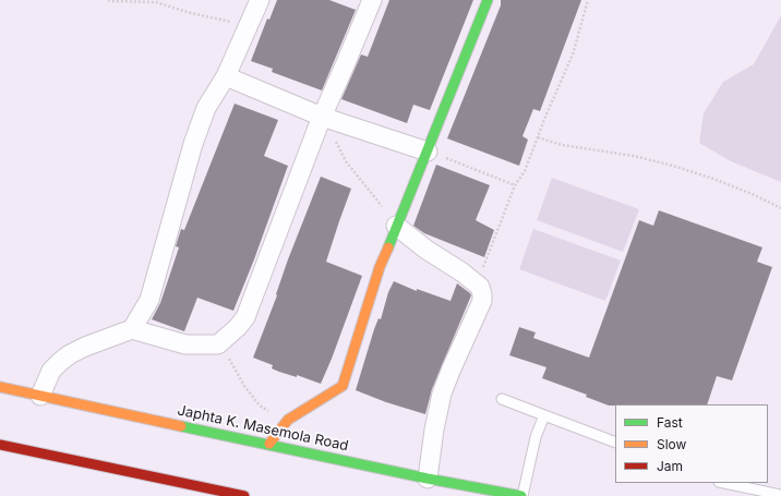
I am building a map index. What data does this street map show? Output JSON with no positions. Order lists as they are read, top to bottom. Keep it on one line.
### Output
{"streets":{"main road":["Japhta K. Masemola Road"]},"legend":["Fast","Slow","Jam"]}
